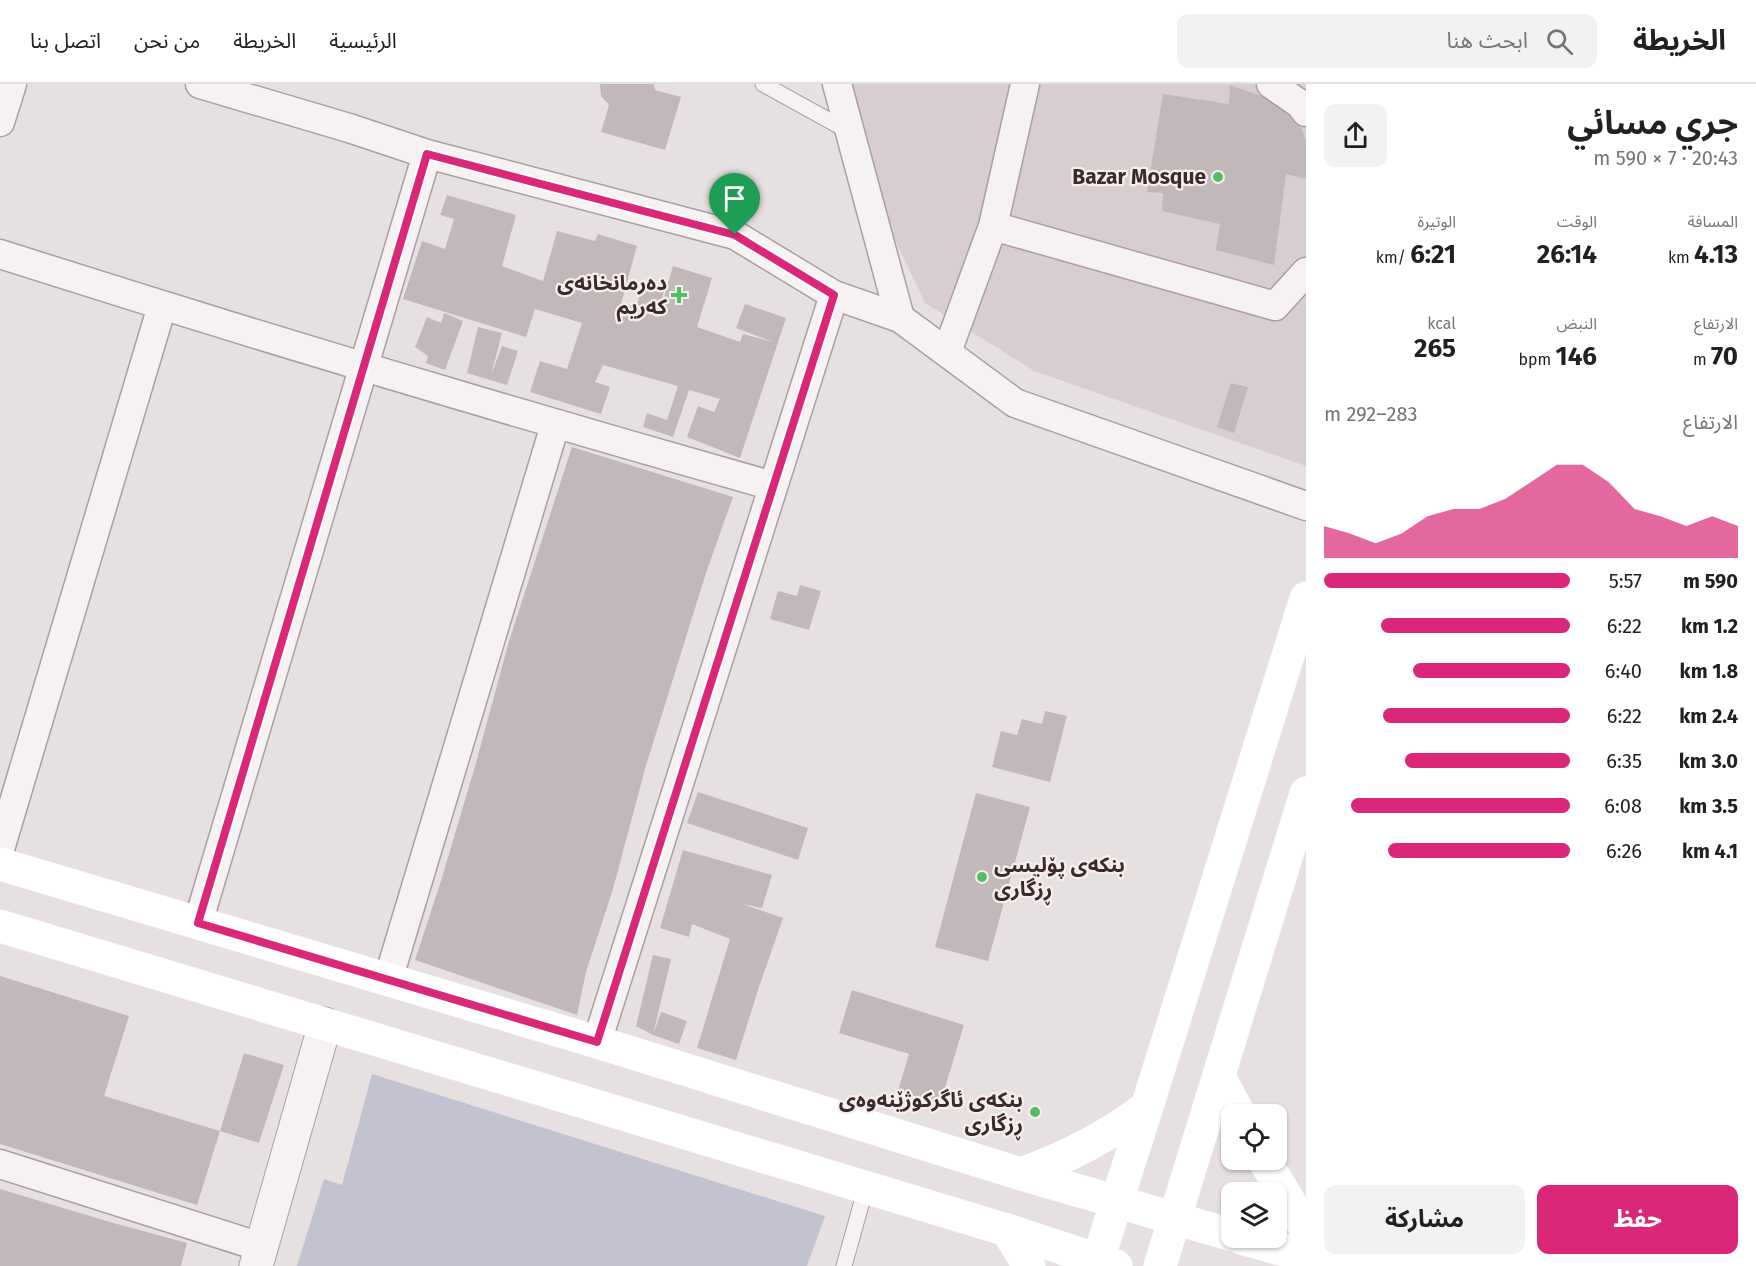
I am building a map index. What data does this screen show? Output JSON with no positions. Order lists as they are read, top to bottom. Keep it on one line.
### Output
{"places":{"other":["Bazar Mosque","بنکەی پۆلیسی ڕزگاری","بنکەی ئاگرکوژێنەوەی ڕزگاری"],"health":["دەرمانخانەی کەریم"]},"page":{"header":"الخريطة","search":"ابحث هنا","nav":["الرئيسية","الخريطة","من نحن","اتصل بنا"],"heading":["جري مسائي","20:43 · 7 × 590 m"],"stats":[["المسافة","4.13 km"],["الوقت","26:14"],["الوتيرة","6:21 /km"],["الارتفاع","70 m"],["النبض","146 bpm"],["kcal","265"]],"chart":["الارتفاع","283–292 m"],"list":[{"name":"590 m","note":"5:57"},{"name":"1.2 km","note":"6:22"},{"name":"1.8 km","note":"6:40"},{"name":"2.4 km","note":"6:22"},{"name":"3.0 km","note":"6:35"},{"name":"3.5 km","note":"6:08"},{"name":"4.1 km","note":"6:26"}],"buttons":["حفظ","مشاركة"]}}
